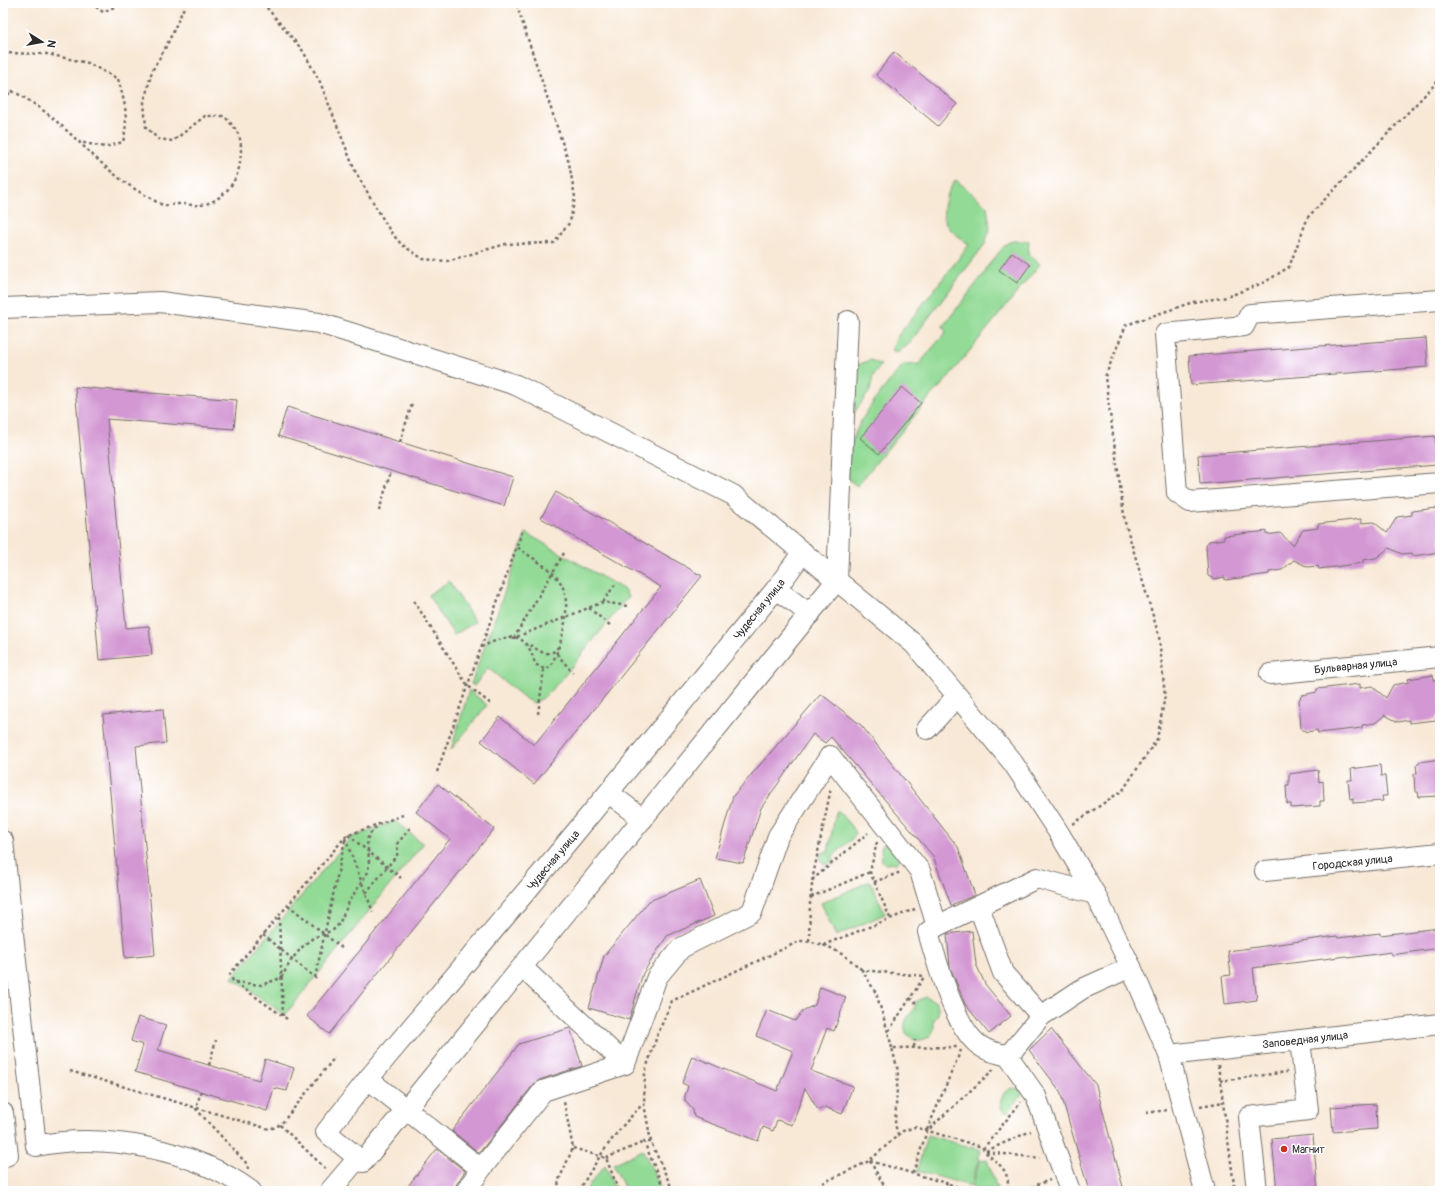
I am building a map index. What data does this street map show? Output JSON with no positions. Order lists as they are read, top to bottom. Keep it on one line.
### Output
{"streets":{"street":["Чудесная улица","Бульварная улица","Городская улица","Заповедная улица"]},"places":["Магнит"],"north":"right"}
